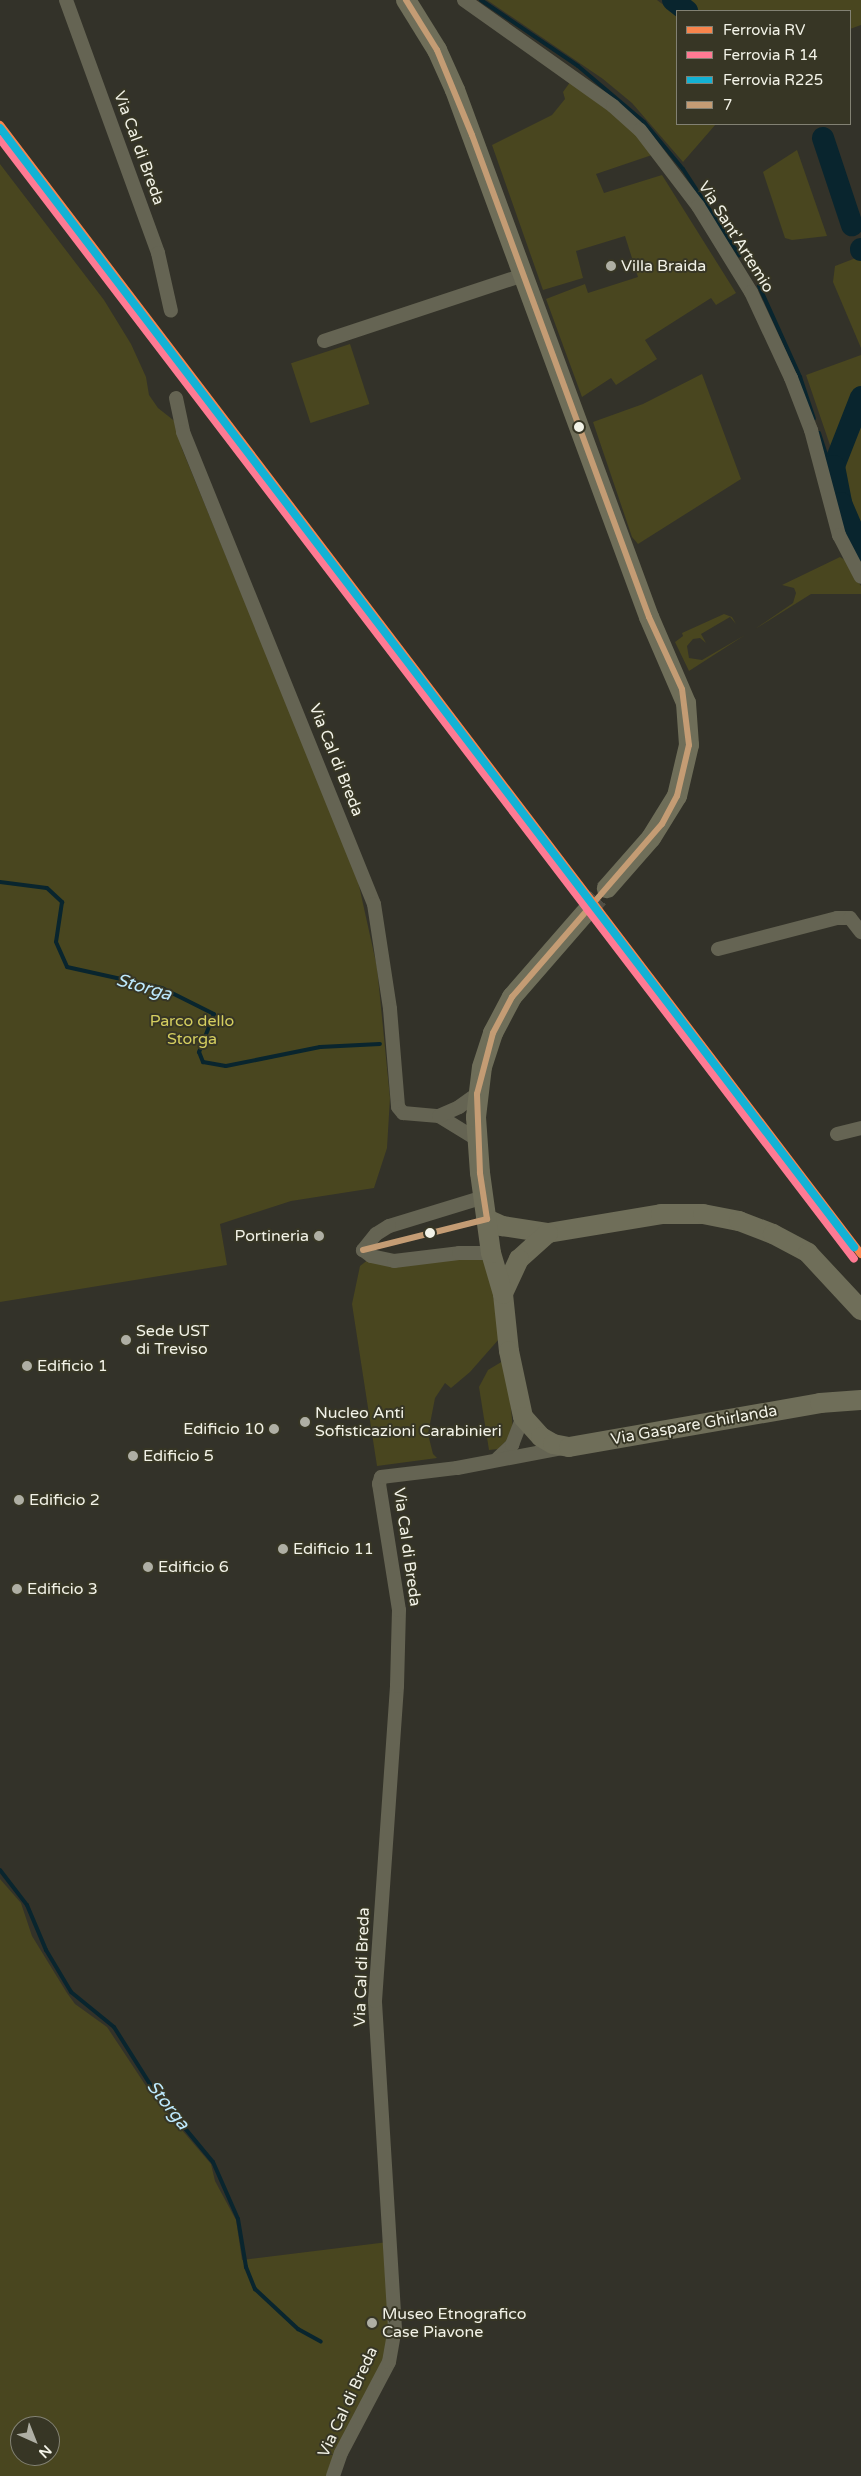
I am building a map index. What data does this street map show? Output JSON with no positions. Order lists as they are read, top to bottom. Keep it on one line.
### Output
{"streets":{"street":["Via Cal di Breda","Via Sant'Artemio","Via Gaspare Ghirlanda"]},"crossings":[["Via Cal di Breda","Via Gaspare Ghirlanda"]],"water":["Storga"],"parks":["Parco dello Storga"],"places":["Villa Braida","Portineria","Sede UST di Treviso","Edificio 1","Nucleo Anti Sofisticazioni Carabinieri","Edificio 10","Edificio 5","Edificio 2","Edificio 11","Edificio 6","Edificio 3","Museo Etnografico Case Piavone"],"lines":["transit line 7","rail line RV","rail line R225"],"legend":["Ferrovia RV","Ferrovia R 14","Ferrovia R225","7"],"north":"bottom right"}
